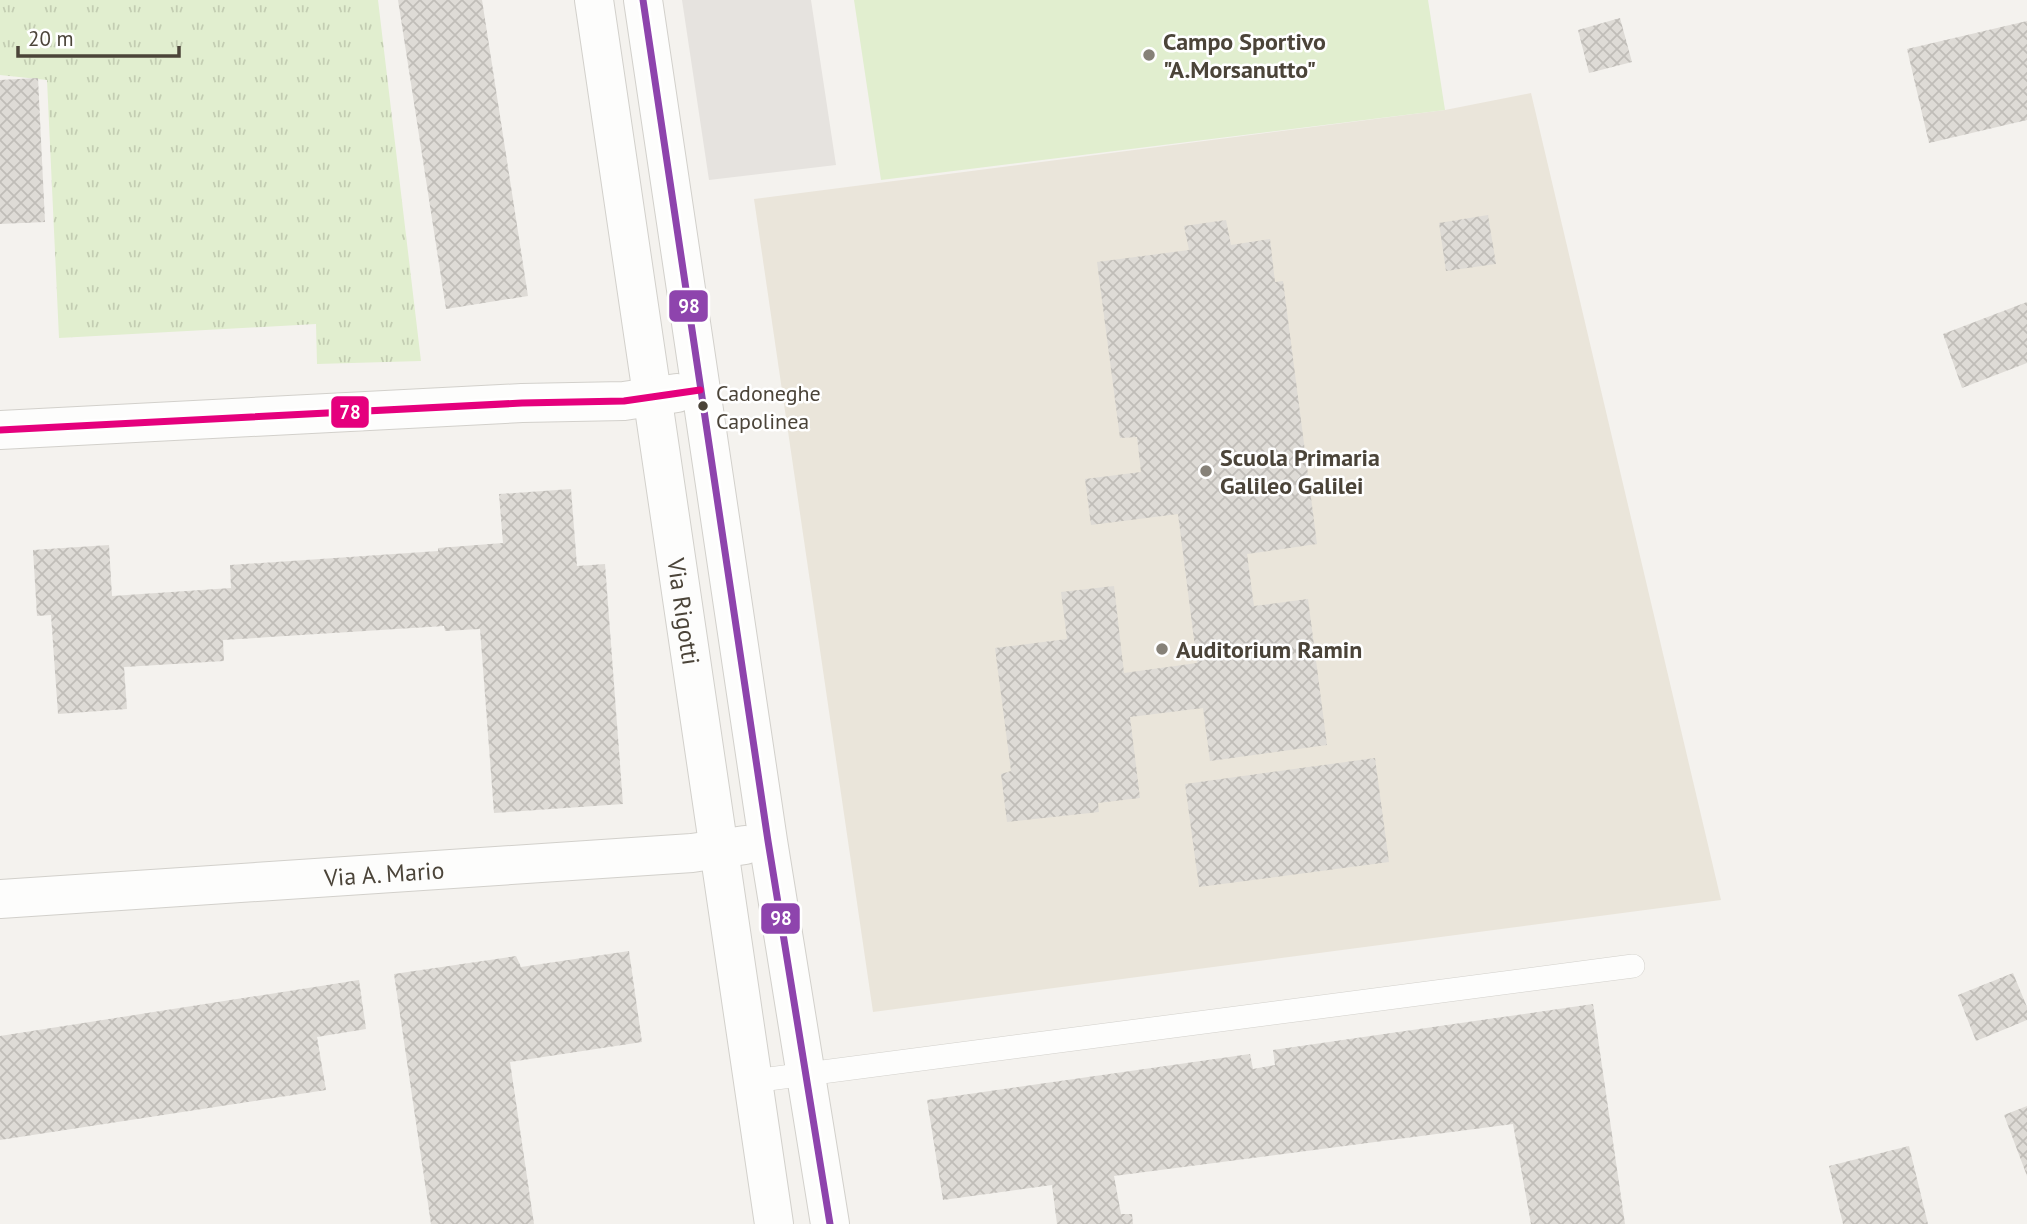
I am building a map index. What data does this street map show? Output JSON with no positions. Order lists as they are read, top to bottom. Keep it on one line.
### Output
{"streets":{"street":["Via Rigotti","Via A. Mario"]},"crossings":[["Via Rigotti","Via A. Mario"]],"places":["Campo Sportivo \"A.Morsanutto\"","Cadoneghe Capolinea","Scuola Primaria Galileo Galilei","Auditorium Ramin"],"lines":["transit line 98","transit line 78"],"scale_bar":"20 m"}
